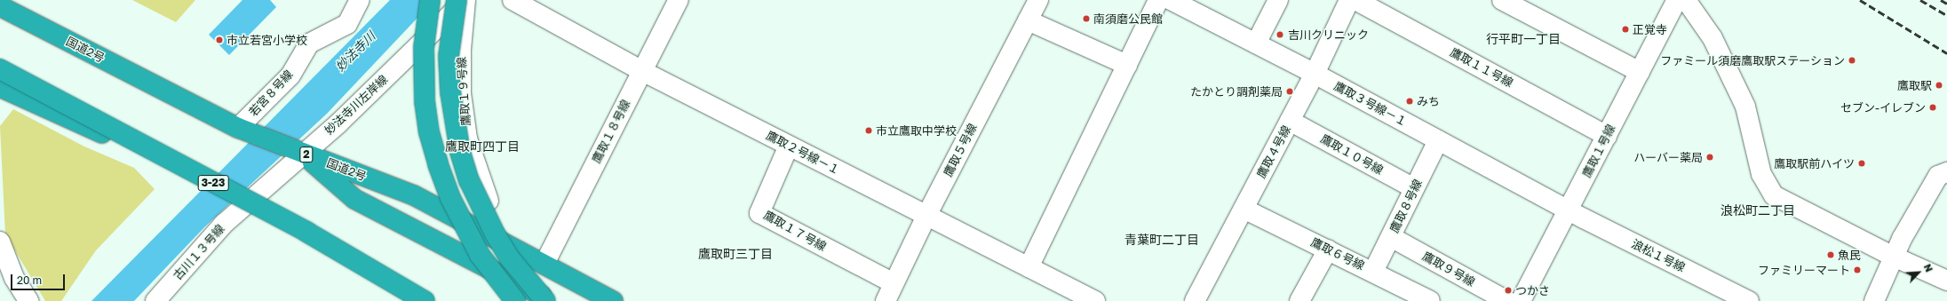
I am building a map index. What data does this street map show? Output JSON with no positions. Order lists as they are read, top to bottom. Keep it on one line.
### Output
{"streets":{"highway":["国道2号","2","3-23"],"street":["鷹取１１号線","鷹取１９号線","若宮８号線","鷹取３号線－１","妙法寺川左岸線","鷹取１８号線","鷹取５号線","鷹取１号線","鷹取４号線","鷹取２号線－１","鷹取１０号線","鷹取８号線","鷹取１７号線","古川１３号線","鷹取６号線","浪松１号線","鷹取９号線"]},"crossings":[["国道2号","若宮８号線"],["国道2号","妙法寺川左岸線"],["国道2号","鷹取１８号線"],["鷹取１１号線","鷹取１号線"],["鷹取１９号線","妙法寺川左岸線"],["鷹取３号線－１","鷹取１号線"],["鷹取３号線－１","鷹取４号線"],["鷹取３号線－１","鷹取８号線"],["鷹取３号線－１","浪松１号線"],["妙法寺川左岸線","古川１３号線"],["鷹取１８号線","鷹取２号線－１"],["鷹取５号線","鷹取２号線－１"],["鷹取５号線","鷹取１７号線"],["鷹取１号線","浪松１号線"],["鷹取４号線","鷹取１０号線"],["鷹取４号線","鷹取６号線"],["鷹取２号線－１","鷹取１７号線"],["鷹取１０号線","鷹取８号線"],["鷹取８号線","鷹取６号線"],["鷹取８号線","鷹取９号線"]],"districts":["行平町一丁目","鷹取町四丁目","浪松町二丁目","青葉町二丁目","鷹取町三丁目"],"water":["妙法寺川"],"places":["南須磨公民館","正覚寺","吉川クリニック","市立若宮小学校","ファミール須磨鷹取駅ステーション","鷹取駅","たかとり調剤薬局","みち","セブン-イレブン","市立鷹取中学校","ハーバー薬局","鷹取駅前ハイツ","魚民","ファミリーマート","つかさ"],"scale_bar":"20 m","north":"top right"}
